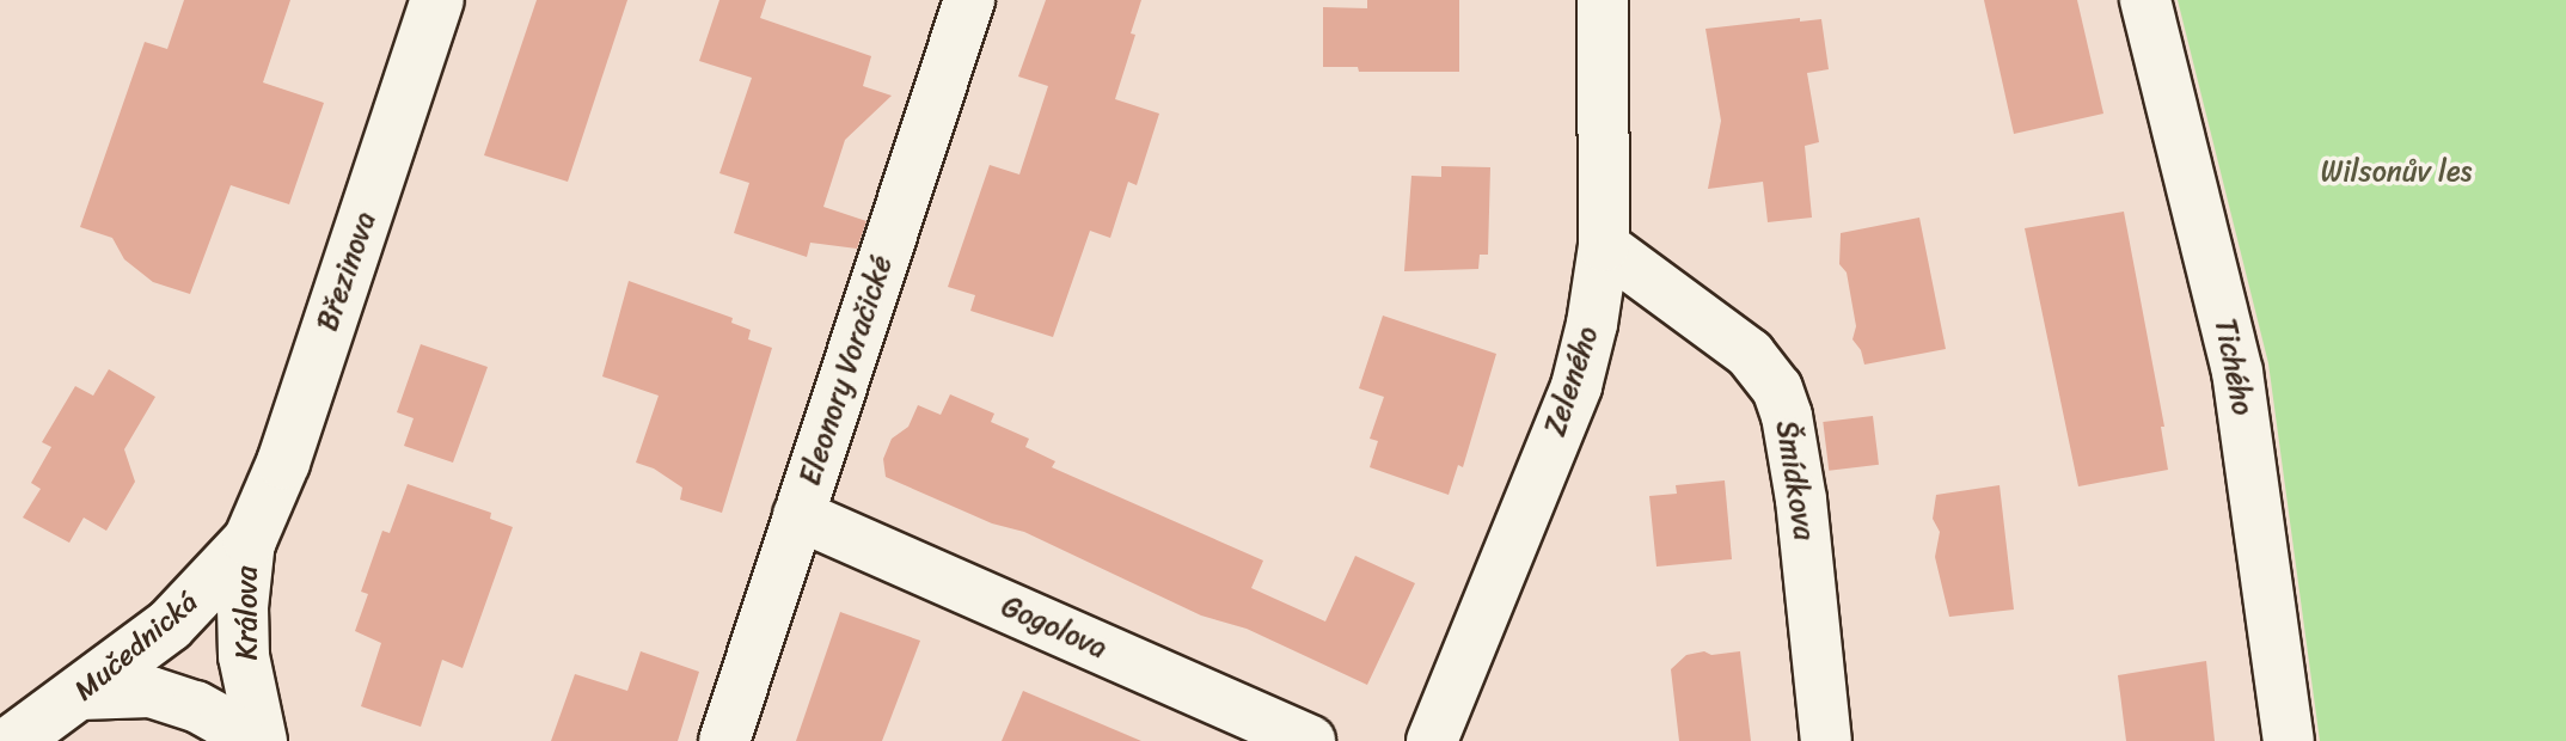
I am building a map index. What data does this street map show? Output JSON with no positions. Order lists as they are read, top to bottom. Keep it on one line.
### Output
{"streets":{"street":["Březinova","Tichého","Eleonory Voračické","Zeleného","Šmídkova","Králova","Gogolova","Mučednická"]},"crossings":[["Březinova","Králova"],["Březinova","Mučednická"],["Eleonory Voračické","Gogolova"],["Zeleného","Šmídkova"],["Králova","Mučednická"]],"parks":["Wilsonův les"]}
